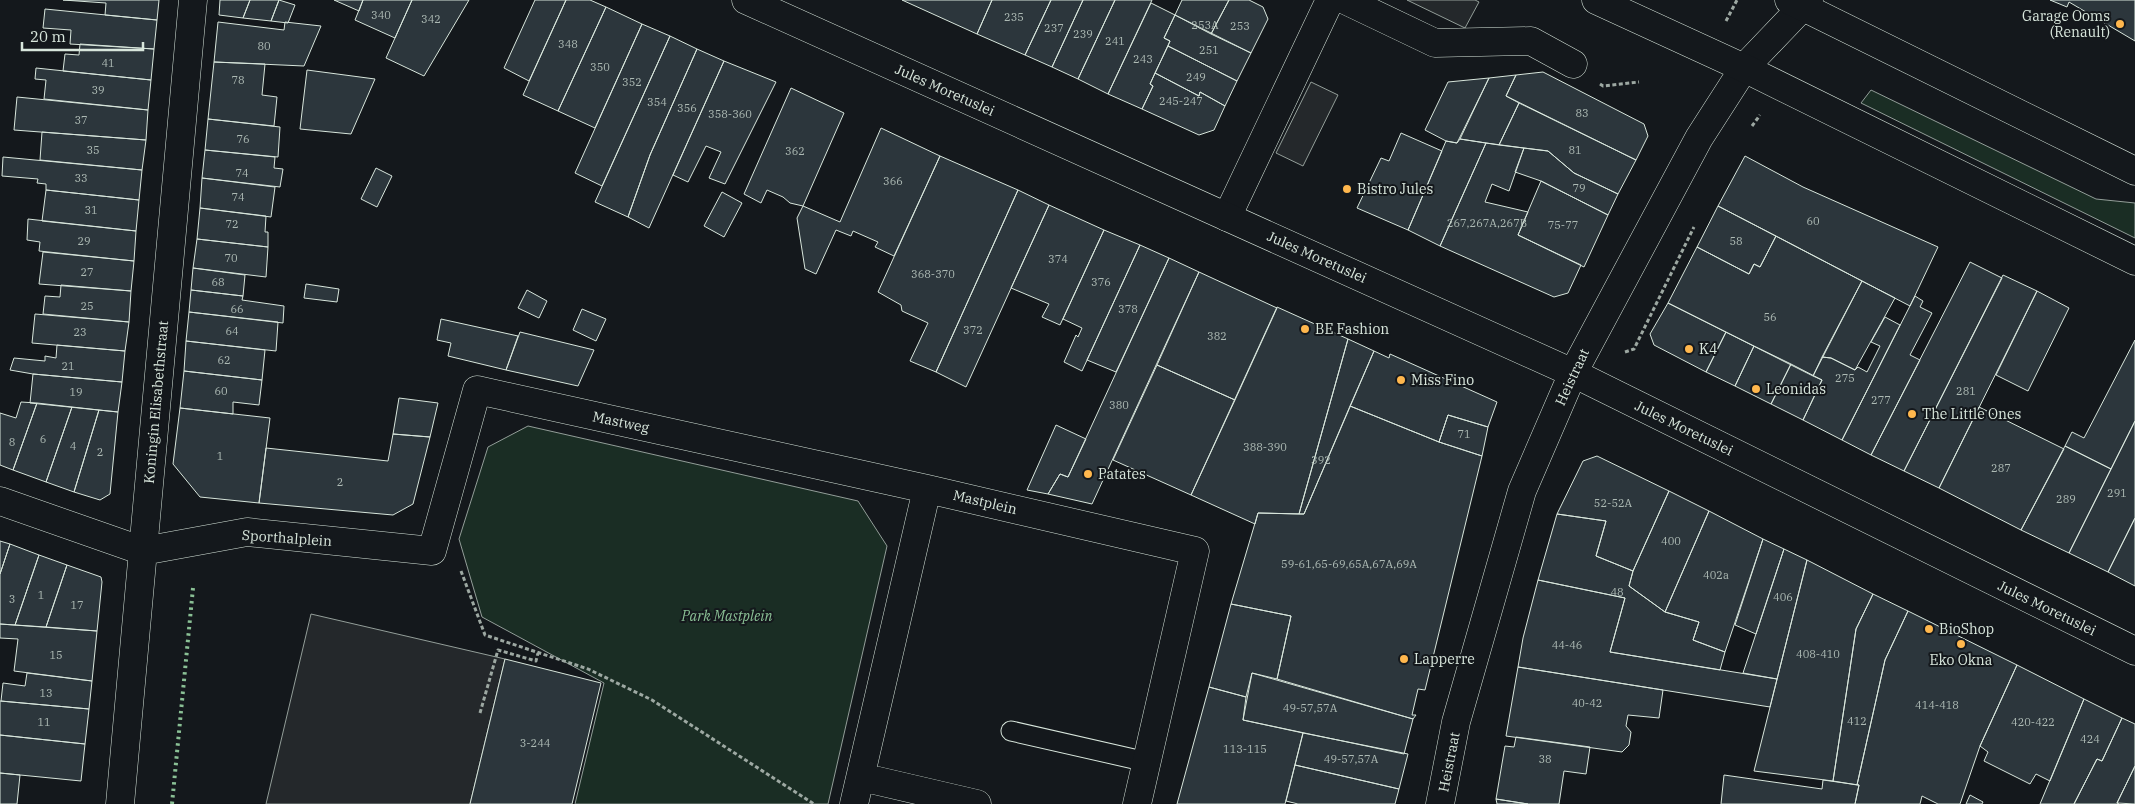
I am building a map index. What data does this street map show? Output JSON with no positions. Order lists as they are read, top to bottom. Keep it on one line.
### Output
{"streets":{"main road":["Jules Moretuslei","Heistraat","Koningin Elisabethstraat","Mastweg","Mastplein","Sporthalplein"]},"crossings":[["Jules Moretuslei","Heistraat"],["Koningin Elisabethstraat","Sporthalplein"],["Mastweg","Mastplein"],["Mastweg","Sporthalplein"]],"parks":["Park Mastplein"],"places":["Garage Ooms (Renault)","Bistro Jules","BE Fashion","K4","Miss Fino","Leonidas","The Little Ones","Patates","BioShop","Eko Okna","Lapperre"],"house_numbers":["340","235","342","253A","253","237","239","241","348","80","251","243","41","350","249","78","352","39","245-247","354","356","83","358-360","37","76","35","81","362","74","33","366","79","74","31","60","267,267A,267B","72","75-77","29","58","70","374","27","368-370","68","376","25","66","378","56","372","64","23","382","62","21","275","60","281","19","277","380","71","6","8","4","388-390","2","1","392","287","2","291","289","52-52A","400","59-61,65-69,65A,67A,69A","402a","48","1","406","3","17","44-46","408-410","15","13","40-42","414-418","49-57,57A","412","11","420-422","424","3-244","113-115","49-57,57A","38"],"scale_bar":"20 m"}
